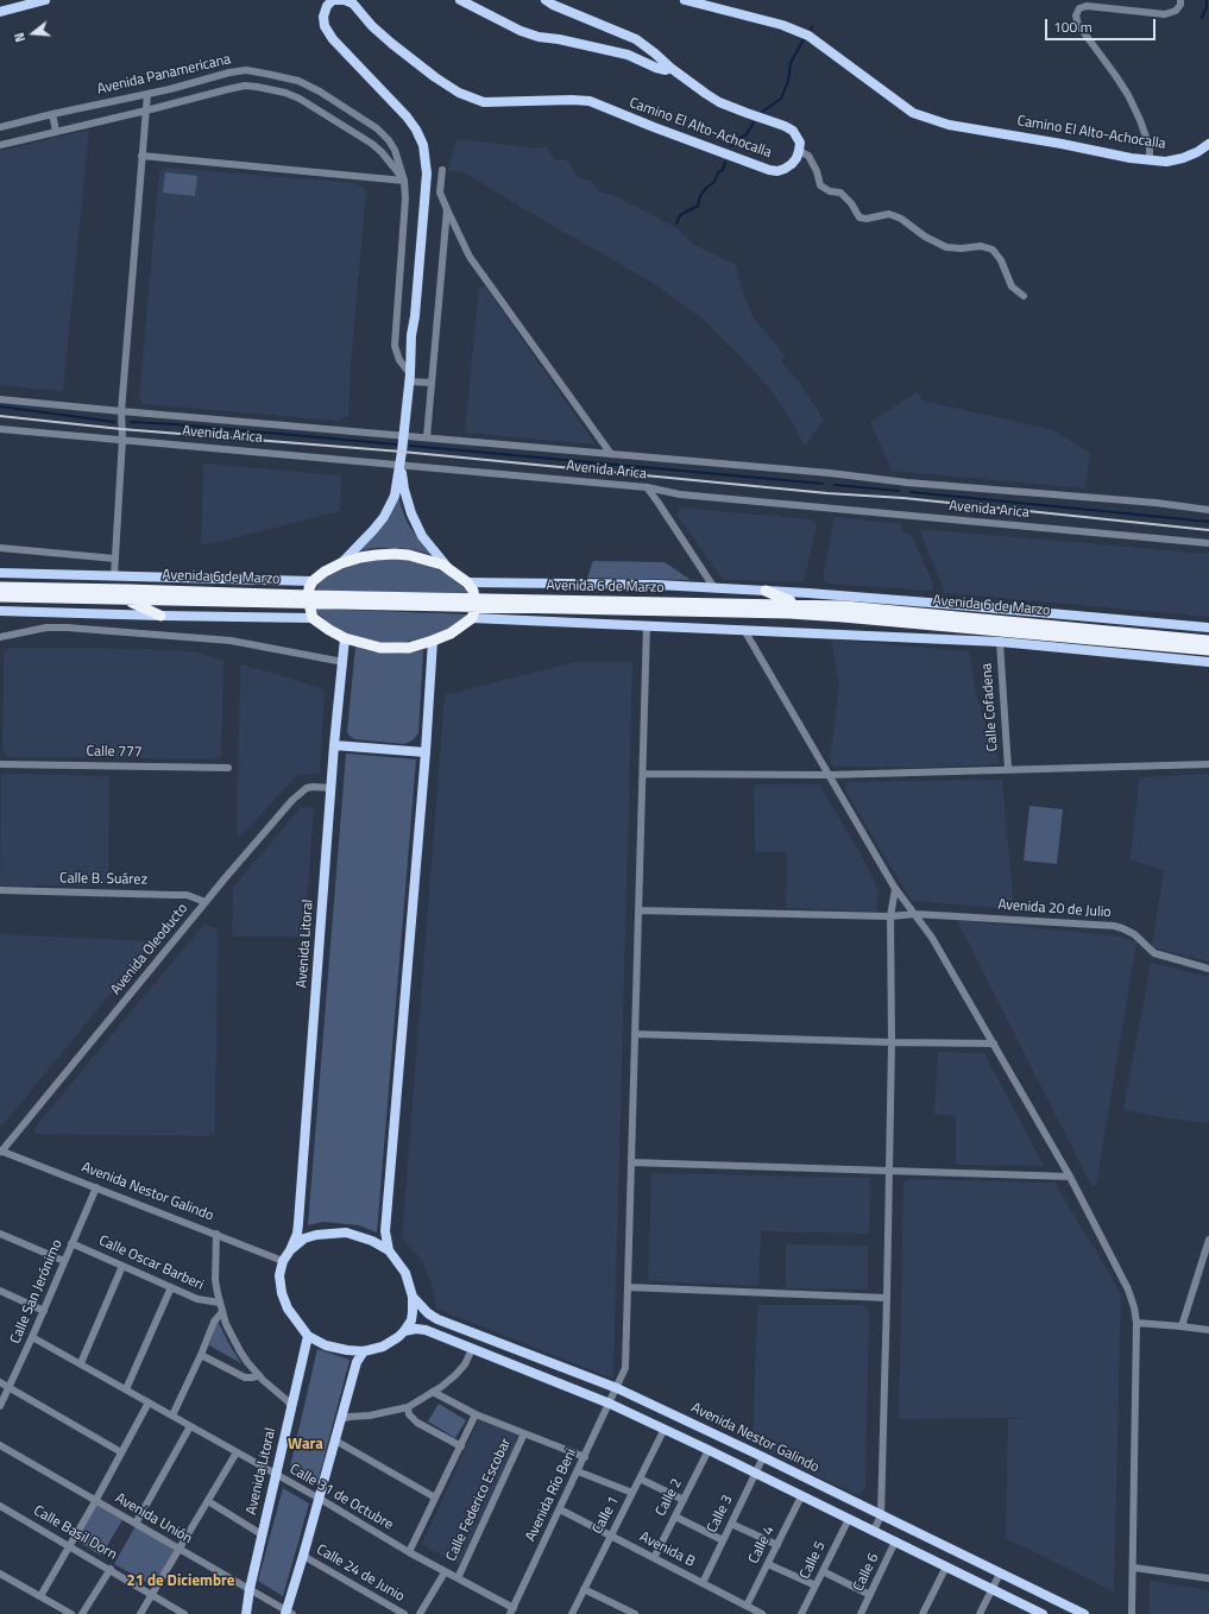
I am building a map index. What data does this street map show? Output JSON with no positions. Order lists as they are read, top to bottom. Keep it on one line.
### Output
{"streets":{"highway":["Avenida 6 de Marzo"],"main road":["Camino El Alto-Achocalla","Avenida Litoral","Avenida Nestor Galindo"],"street":["Avenida Panamericana","Avenida Arica","Calle Cofadena","Calle 777","Calle B. Suárez","Avenida 20 de Julio","Avenida Oleoducto","Calle Oscar Barberi","Calle San Jerónimo","Avenida Río Beni","Calle 31 de Octubre","Calle 2","Calle Federico Escobar","Calle 3","Calle 1","Avenida Unión","Calle Basil Dorn","Calle 4","Avenida B","Calle 5","Calle 6","Calle 24 de Junio"]},"crossings":[["Avenida Panamericana","Camino El Alto-Achocalla"],["Camino El Alto-Achocalla","Avenida Arica"],["Avenida 6 de Marzo","Calle Cofadena"],["Avenida 6 de Marzo","Avenida Río Beni"],["Calle B. Suárez","Avenida Oleoducto"],["Avenida 20 de Julio","Avenida Río Beni"],["Avenida Litoral","Avenida Oleoducto"],["Avenida Litoral","Avenida Nestor Galindo"],["Avenida Litoral","Calle 31 de Octubre"],["Avenida Litoral","Avenida Unión"],["Avenida Oleoducto","Avenida Nestor Galindo"],["Avenida Nestor Galindo","Calle San Jerónimo"],["Avenida Nestor Galindo","Avenida Río Beni"],["Avenida Nestor Galindo","Calle 3"],["Calle Oscar Barberi","Calle San Jerónimo"],["Calle San Jerónimo","Calle 31 de Octubre"],["Avenida Río Beni","Calle 31 de Octubre"],["Avenida Río Beni","Avenida B"],["Calle 31 de Octubre","Calle Federico Escobar"],["Calle 2","Avenida B"],["Calle 3","Avenida B"],["Calle 1","Avenida B"],["Calle 4","Avenida B"]],"districts":["Wara","21 de Diciembre"],"scale_bar":"100 m","north":"left"}
